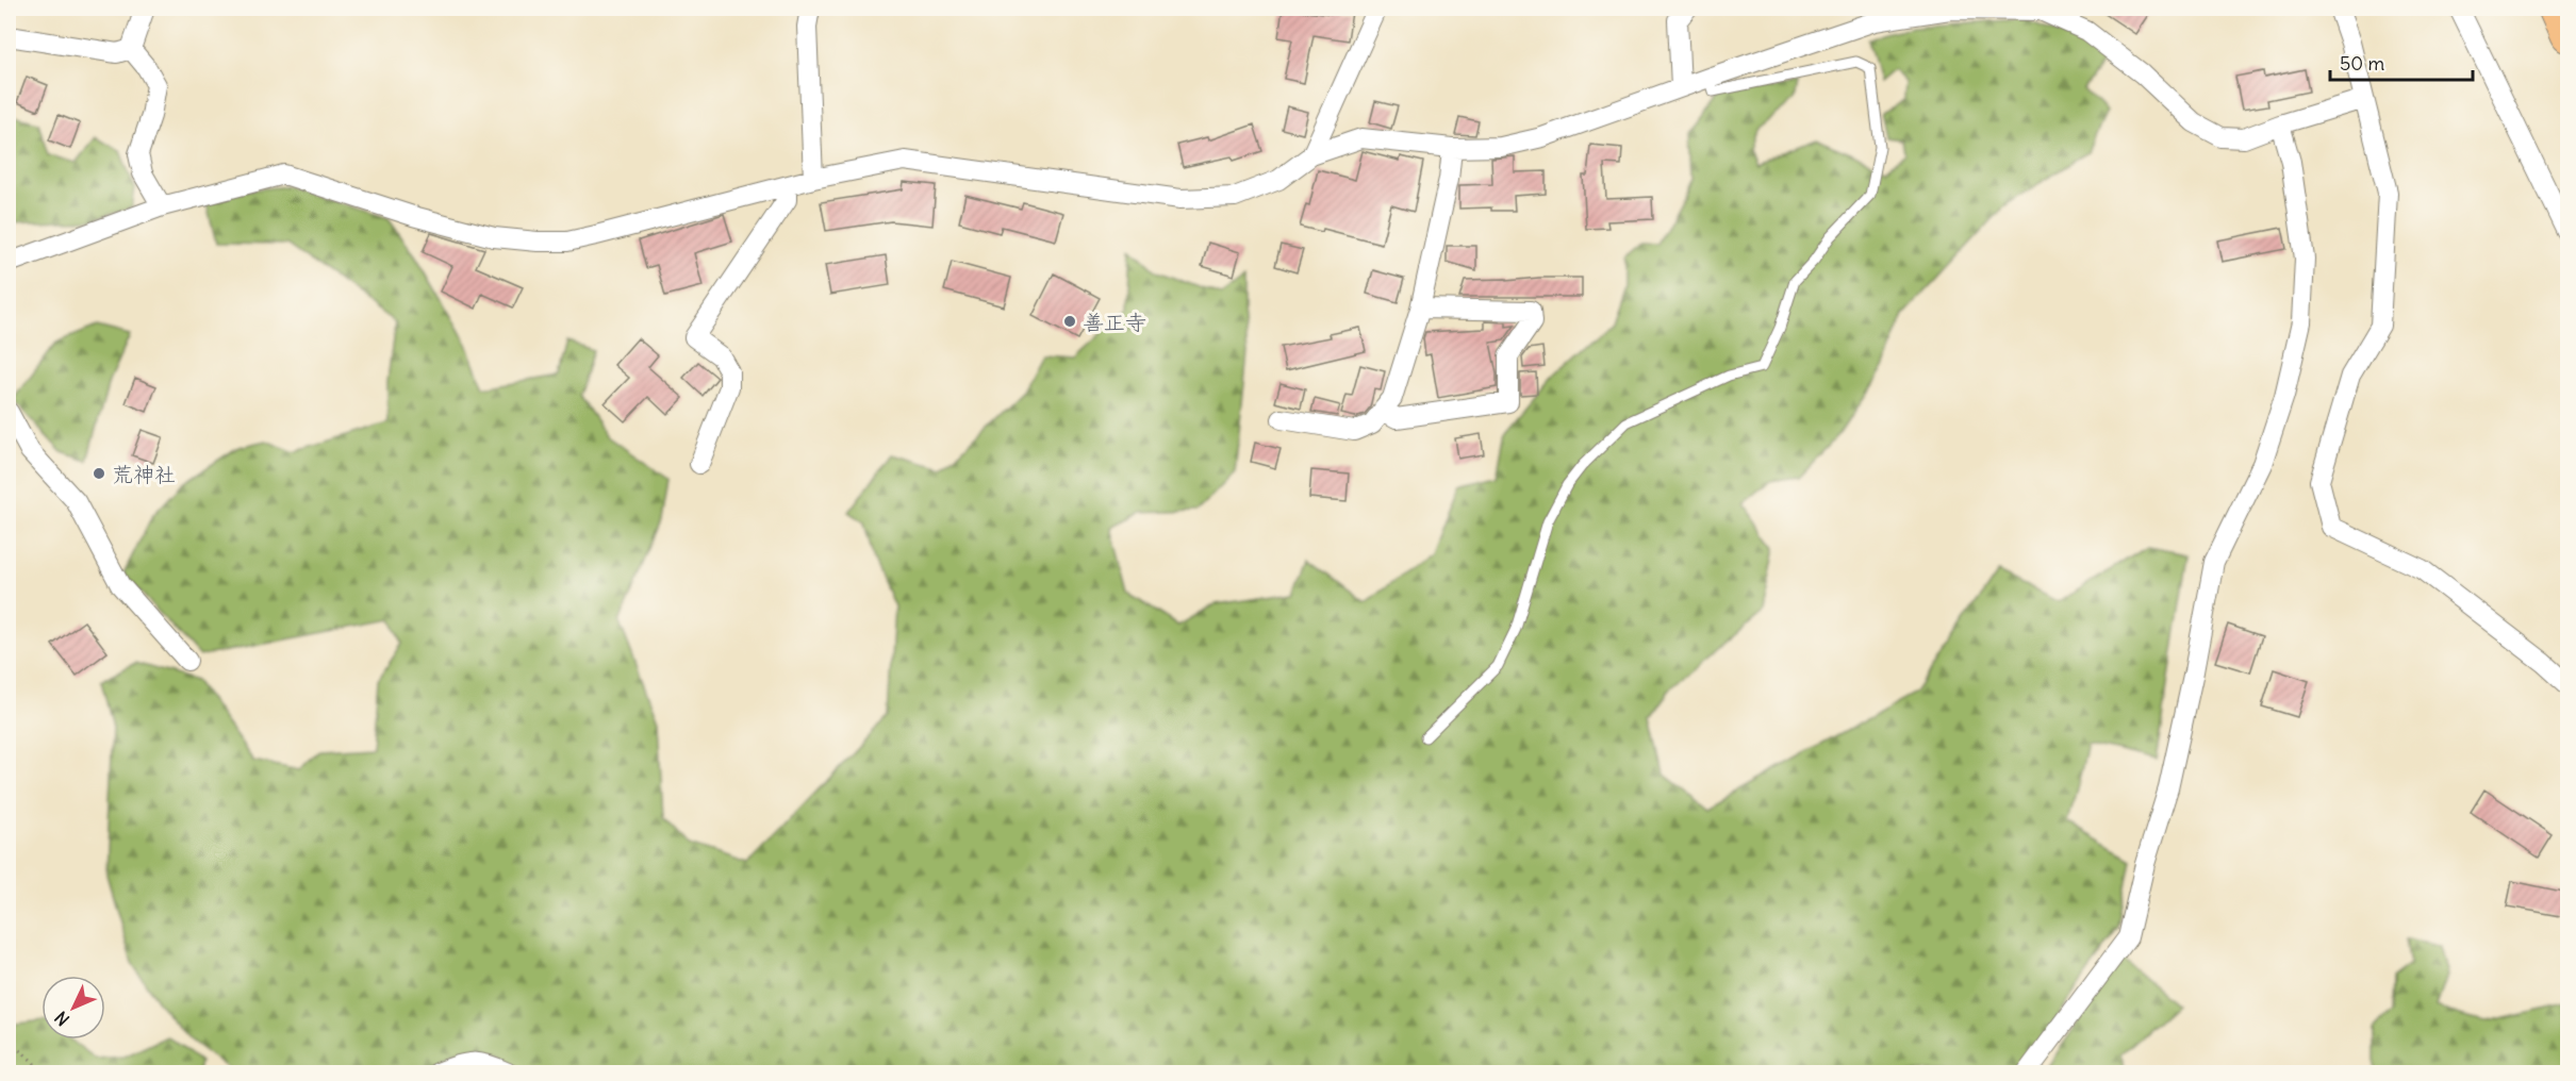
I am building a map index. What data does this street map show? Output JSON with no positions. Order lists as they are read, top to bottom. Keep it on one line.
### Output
{"places":["善正寺","荒神社"],"scale_bar":"50 m","north":"bottom left"}
